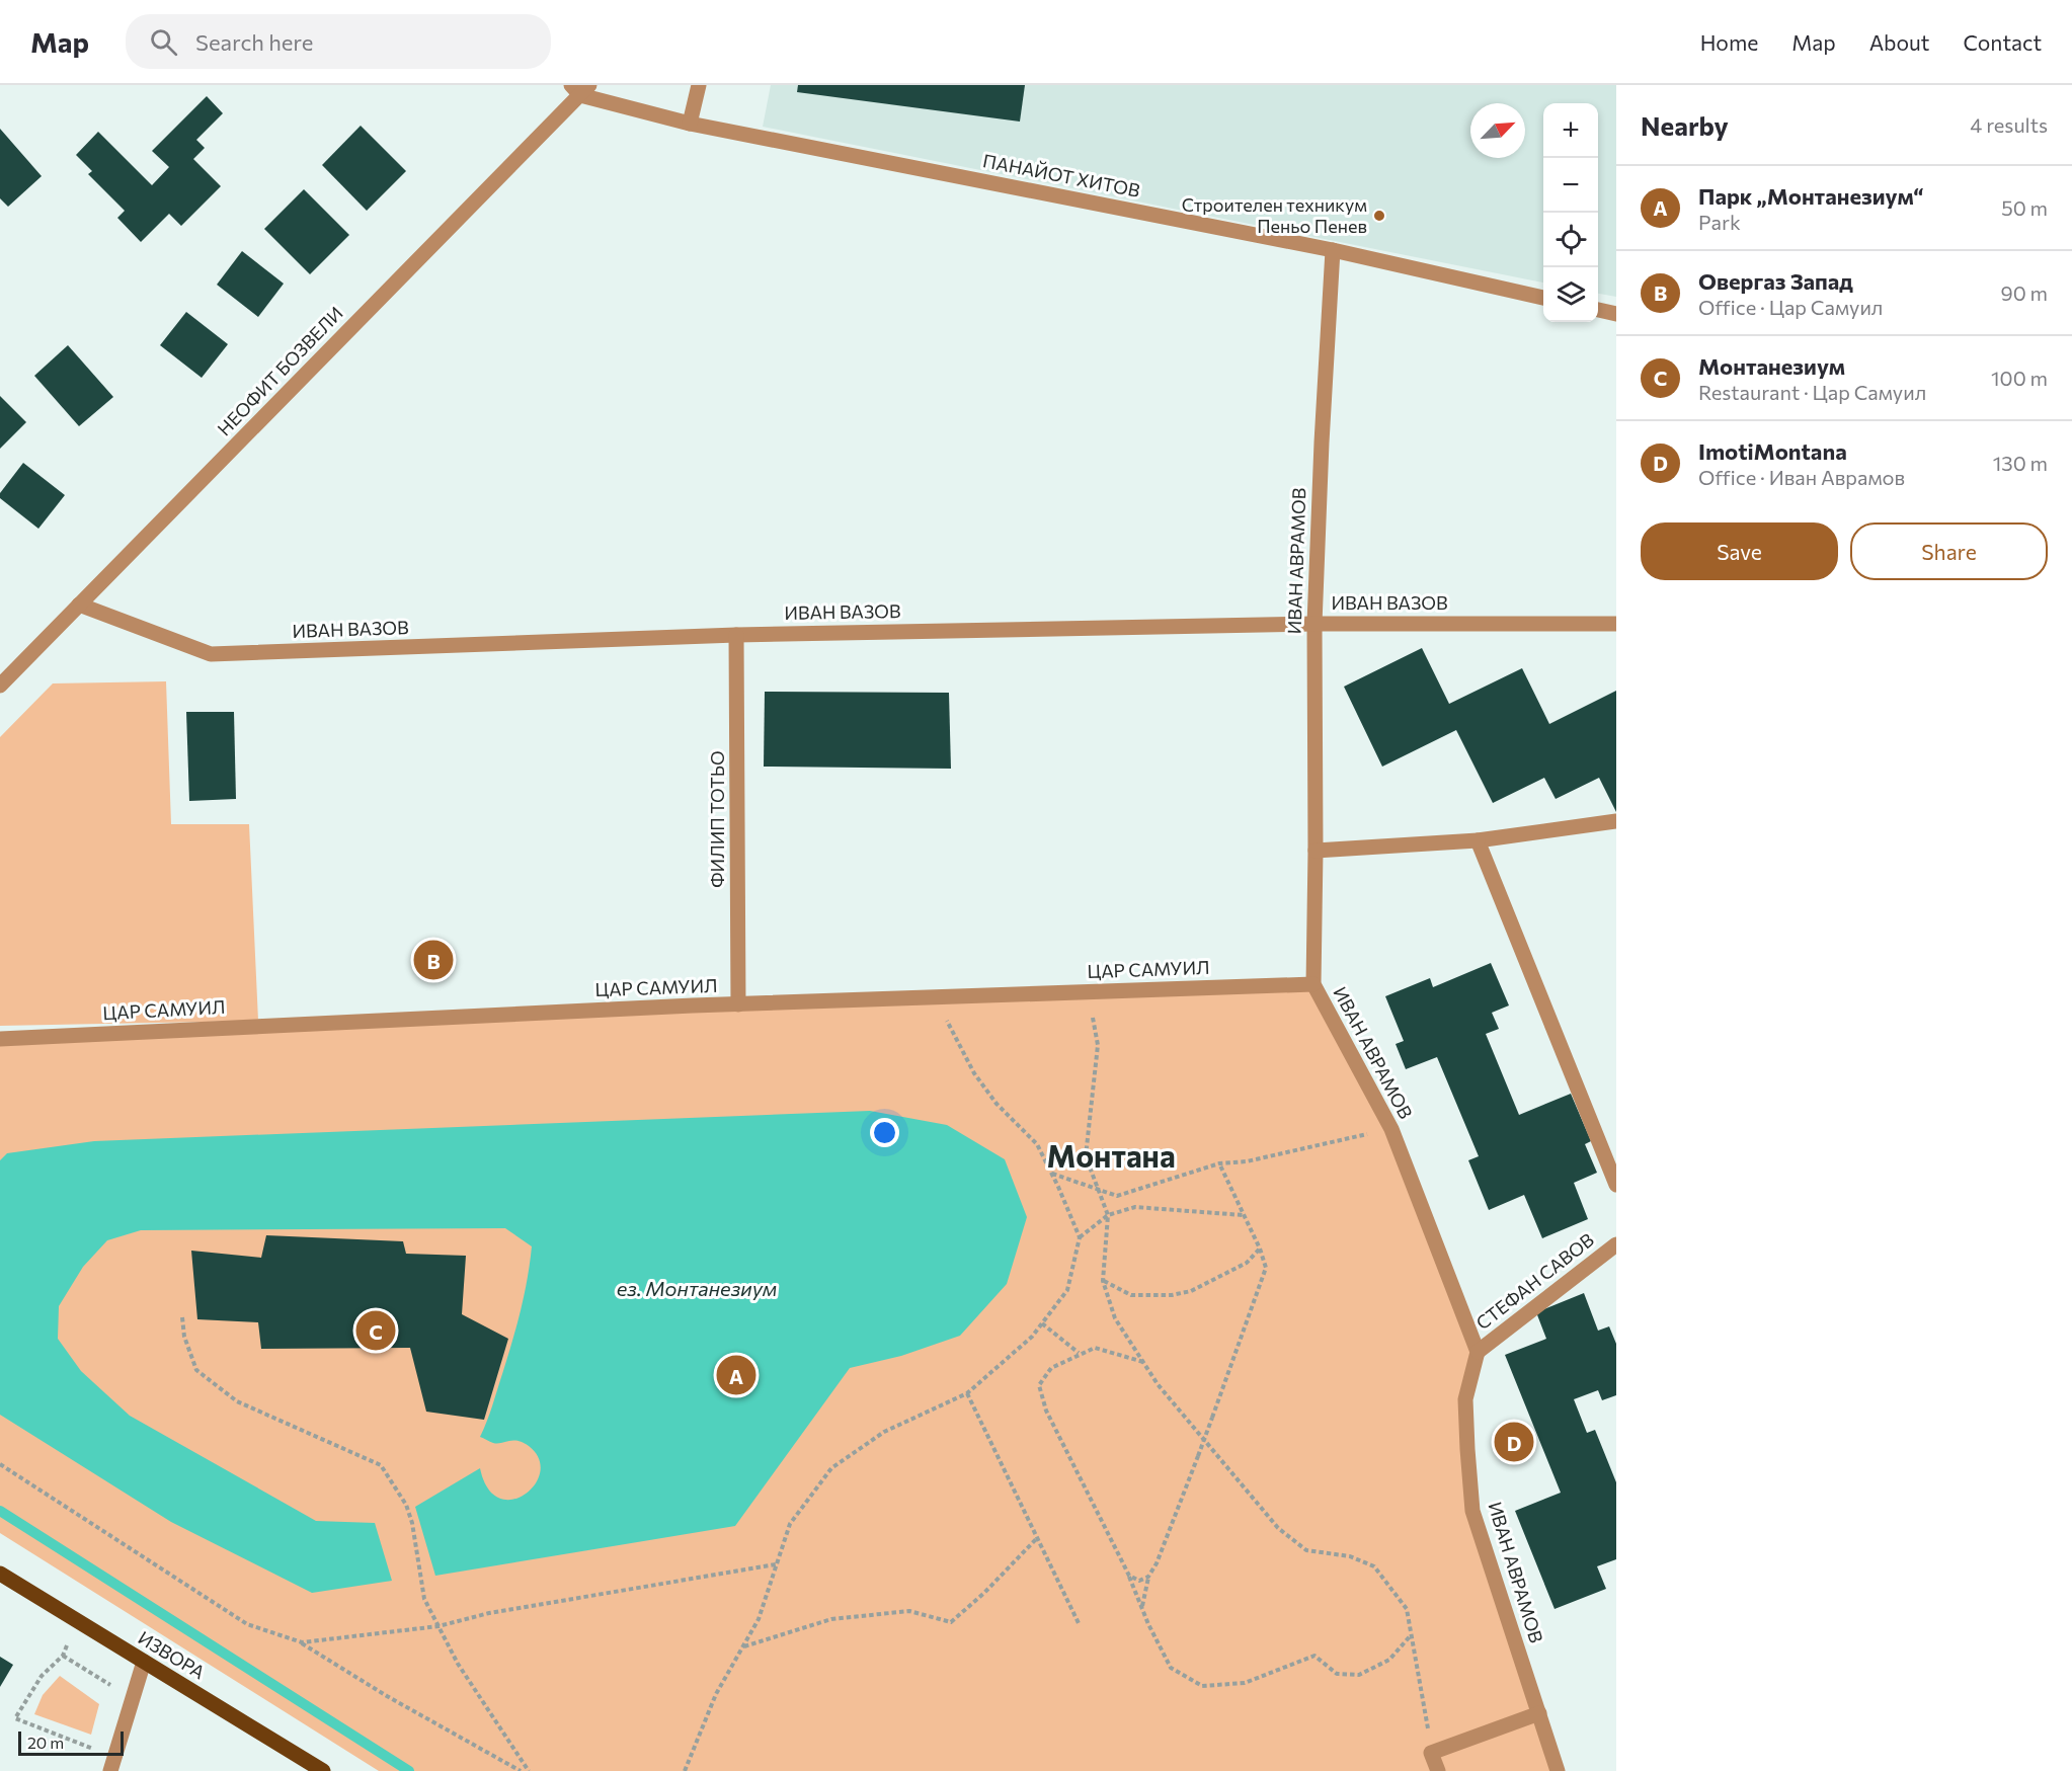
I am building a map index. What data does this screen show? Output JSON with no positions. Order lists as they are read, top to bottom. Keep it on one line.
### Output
{"streets":{"main road":["ИЗВОРА"],"street":["ПАНАЙОТ ХИТОВ","НЕОФИТ БОЗВЕЛИ","ИВАН АВРАМОВ","ИВАН ВАЗОВ","ФИЛИП ТОТЬО","ЦАР САМУИЛ","СТЕФАН САВОВ"]},"crossings":[["ПАНАЙОТ ХИТОВ","НЕОФИТ БОЗВЕЛИ"],["ПАНАЙОТ ХИТОВ","ИВАН АВРАМОВ"],["НЕОФИТ БОЗВЕЛИ","ИВАН ВАЗОВ"],["ИВАН АВРАМОВ","ИВАН ВАЗОВ"],["ИВАН АВРАМОВ","ЦАР САМУИЛ"],["ИВАН АВРАМОВ","СТЕФАН САВОВ"],["ИВАН ВАЗОВ","ФИЛИП ТОТЬО"],["ФИЛИП ТОТЬО","ЦАР САМУИЛ"]],"districts":["Монтана"],"water":["ез. Монтанезиум"],"places":["Строителен техникум Пеньо Пенев"],"scale_bar":"20 m","north":"top right","page":{"header":"Map","search":"Search here","nav":["Home","Map","About","Contact"],"heading":["Nearby","4 results"],"map_buttons":["+","−"],"list":[{"mark":"A","name":"Парк „Монтанезиум“","note":"Park","value":"50 m"},{"mark":"B","name":"Овергаз Запад","note":"Office · Цар Самуил","value":"90 m"},{"mark":"C","name":"Монтанезиум","note":"Restaurant · Цар Самуил","value":"100 m"},{"mark":"D","name":"ImotiMontana","note":"Office · Иван Аврамов","value":"130 m"}],"buttons":["Save","Share"],"pins":["B","C","A","D"],"scale":"20 m"}}
